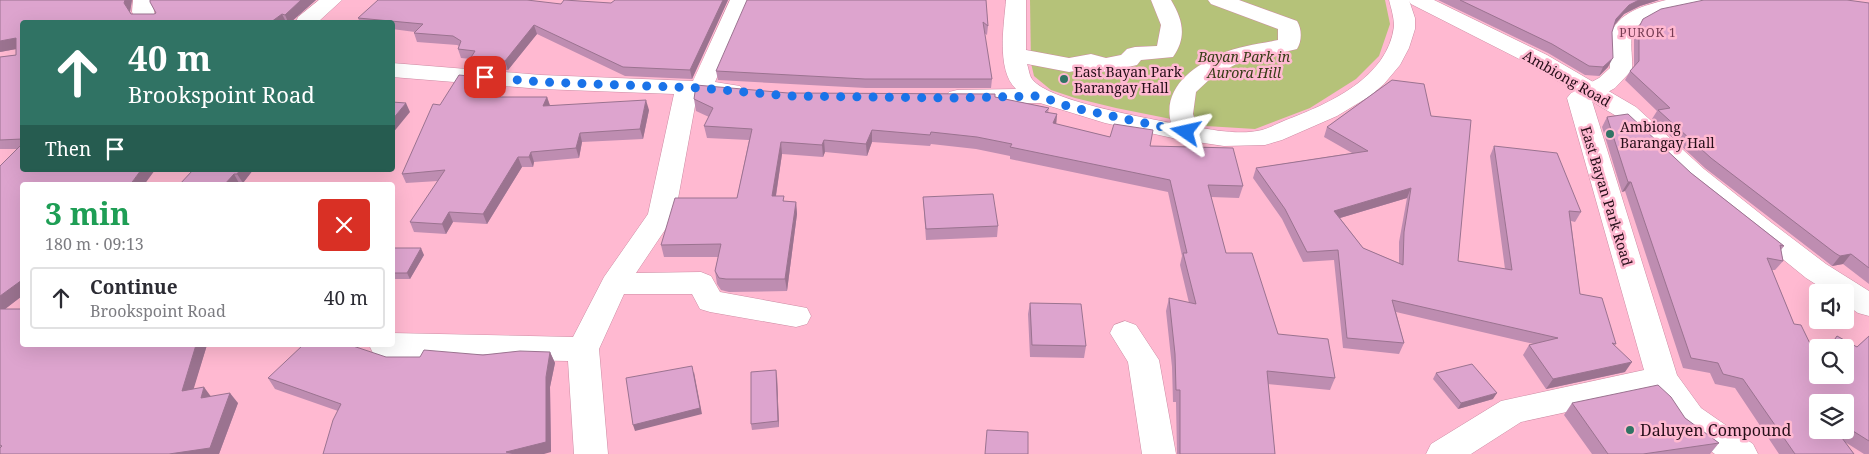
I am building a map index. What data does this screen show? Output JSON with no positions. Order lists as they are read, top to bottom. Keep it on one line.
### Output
{"streets":{"street":["Ambiong Road","East Bayan Park Road"]},"crossings":[["Ambiong Road","East Bayan Park Road"]],"districts":["PUROK 1"],"parks":["Bayan Park in Aurora Hill"],"places":["East Bayan Park Barangay Hall","Ambiong Barangay Hall","Daluyen Compound"],"page":{"turn":["40 m","Brookspoint Road"],"then":"Then","heading":["3 min","180 m · 09:13"],"list":[{"name":"Continue","note":"Brookspoint Road","value":"40 m"}]}}
